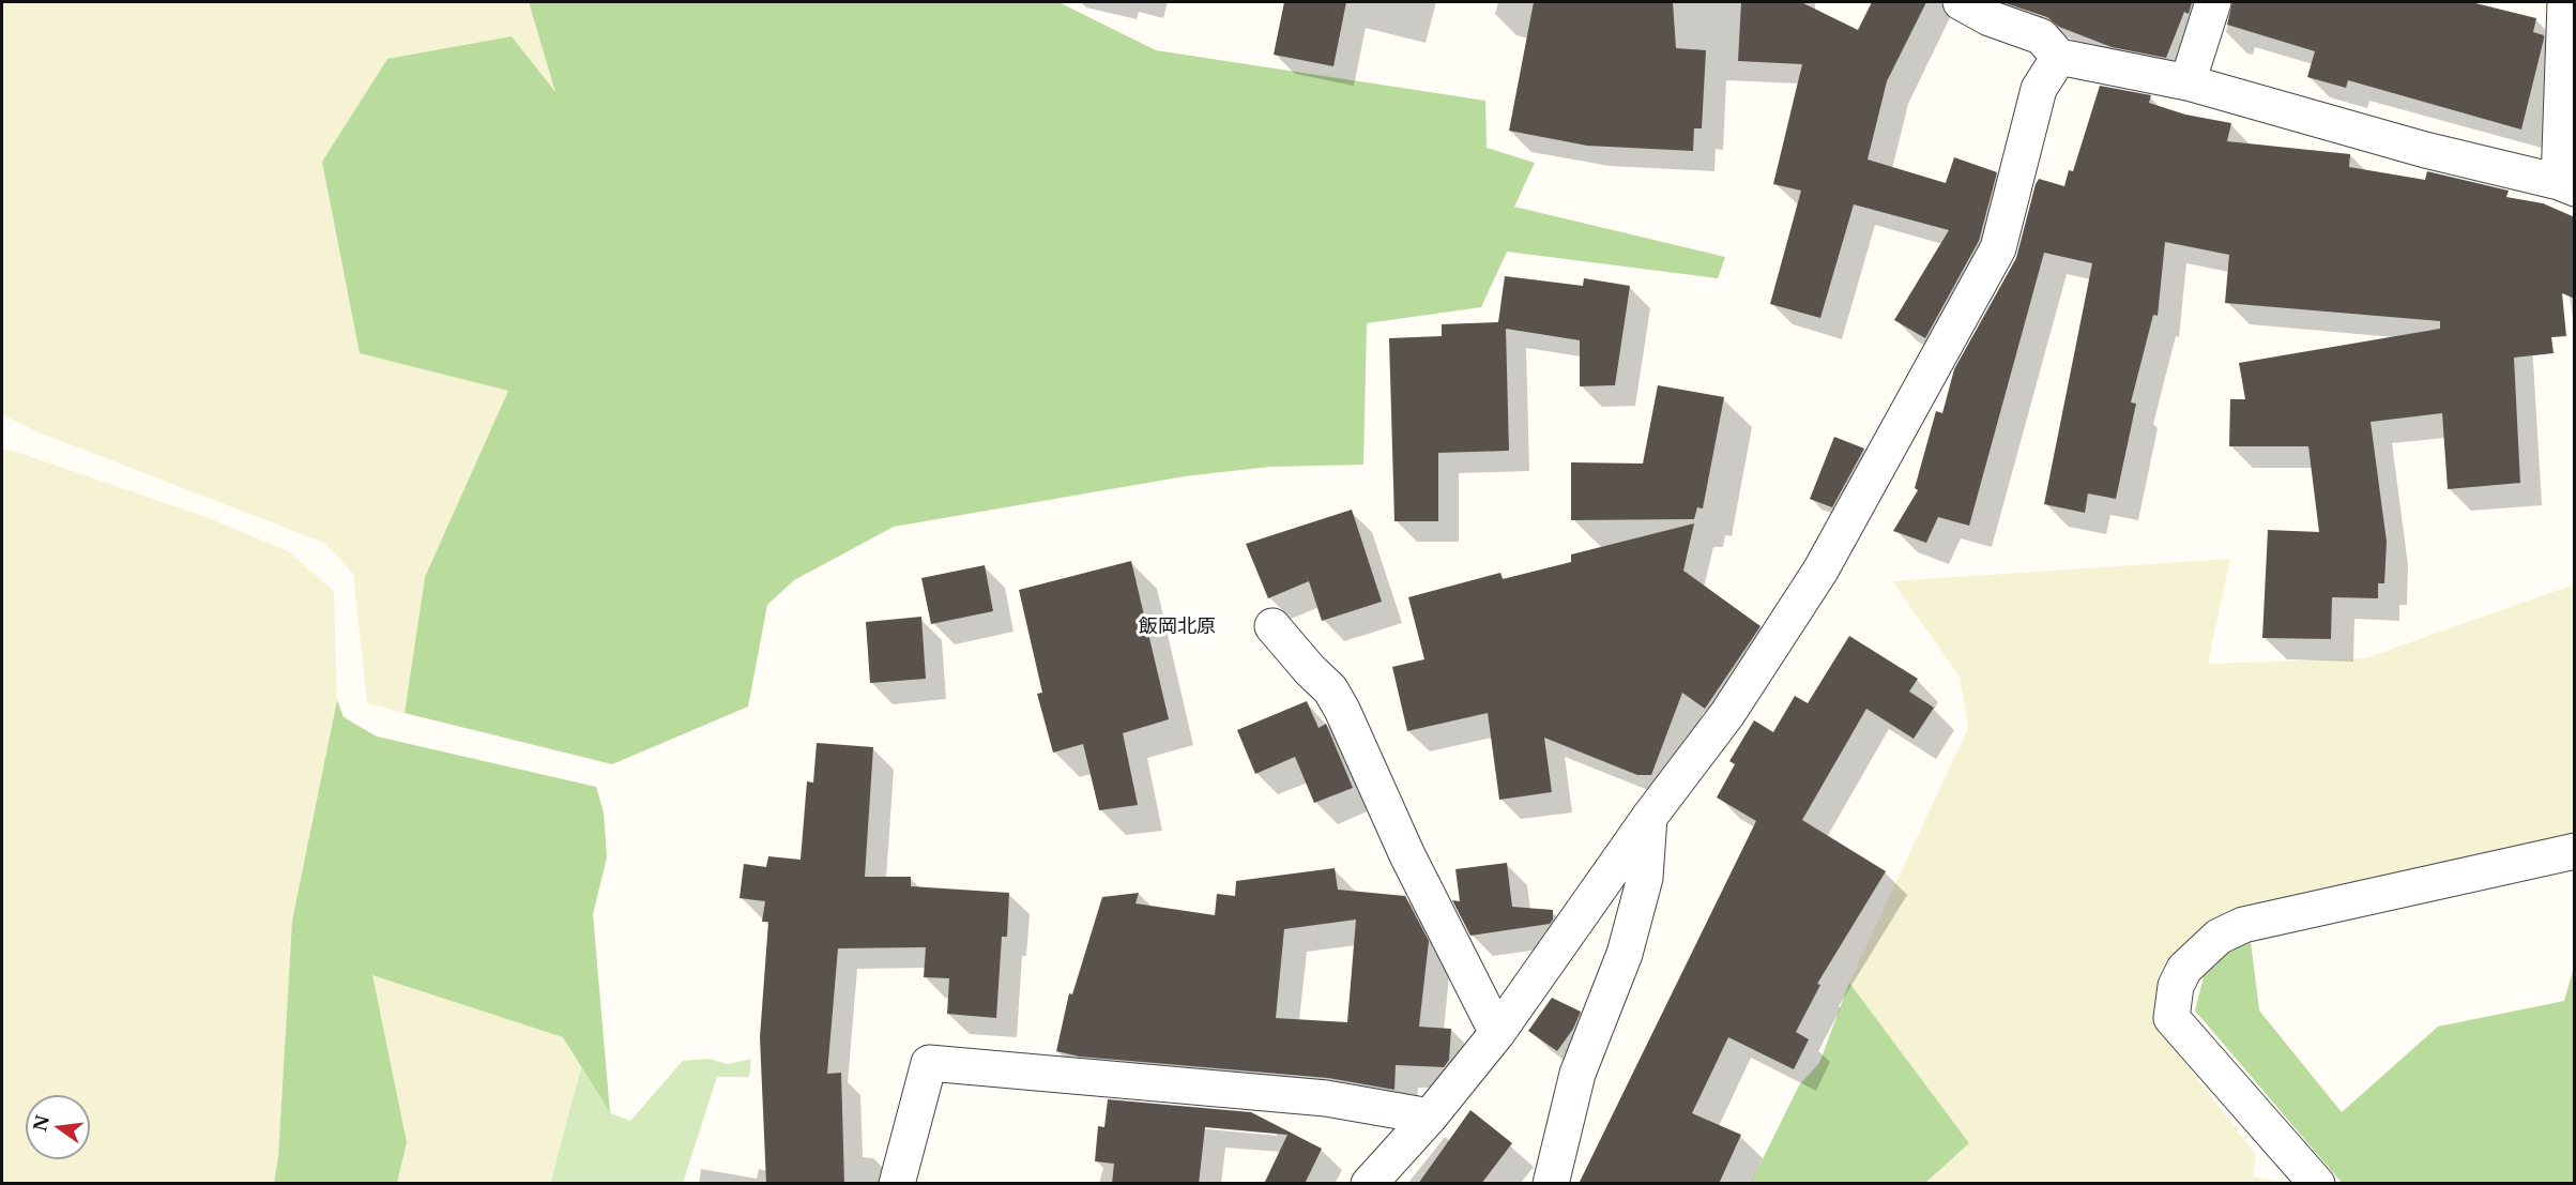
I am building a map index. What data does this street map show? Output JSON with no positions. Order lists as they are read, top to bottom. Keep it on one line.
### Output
{"districts":["飯岡北原"],"north":"left"}
